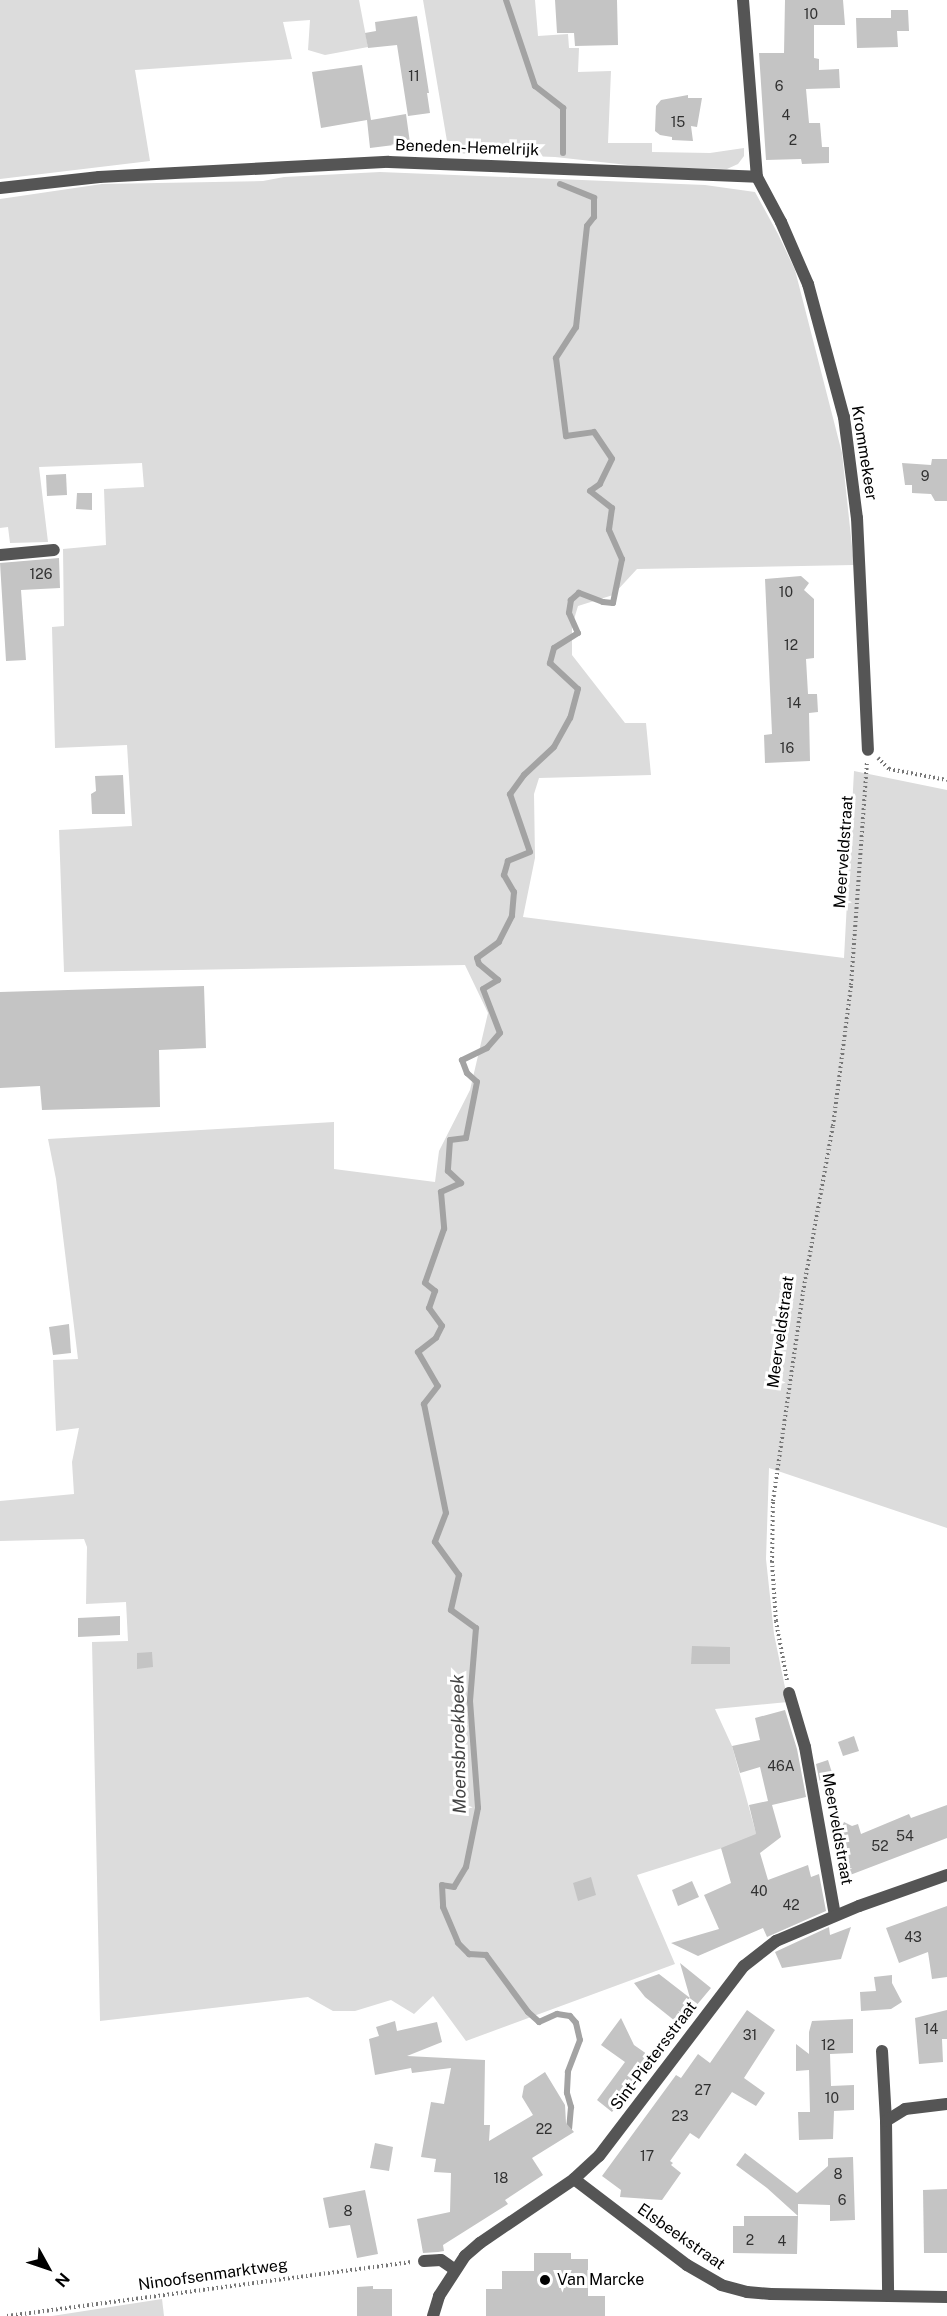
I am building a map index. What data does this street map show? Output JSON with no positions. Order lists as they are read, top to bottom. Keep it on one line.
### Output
{"streets":{"street":["Beneden-Hemelrijk","Krommekeer","Meerveldstraat","Sint-Pietersstraat","Elsbeekstraat"],"path":["Ninoofsenmarktweg"]},"crossings":[["Beneden-Hemelrijk","Krommekeer"],["Krommekeer","Meerveldstraat"],["Meerveldstraat","Sint-Pietersstraat"],["Sint-Pietersstraat","Elsbeekstraat"]],"water":["Moensbroekbeek"],"places":["Van Marcke"],"house_numbers":["10","11","6","4","15","2","9","126","10","12","14","16","46A","54","52","40","42","43","14","31","12","27","10","23","22","17","8","18","6","8","2","4"],"north":"bottom right"}
